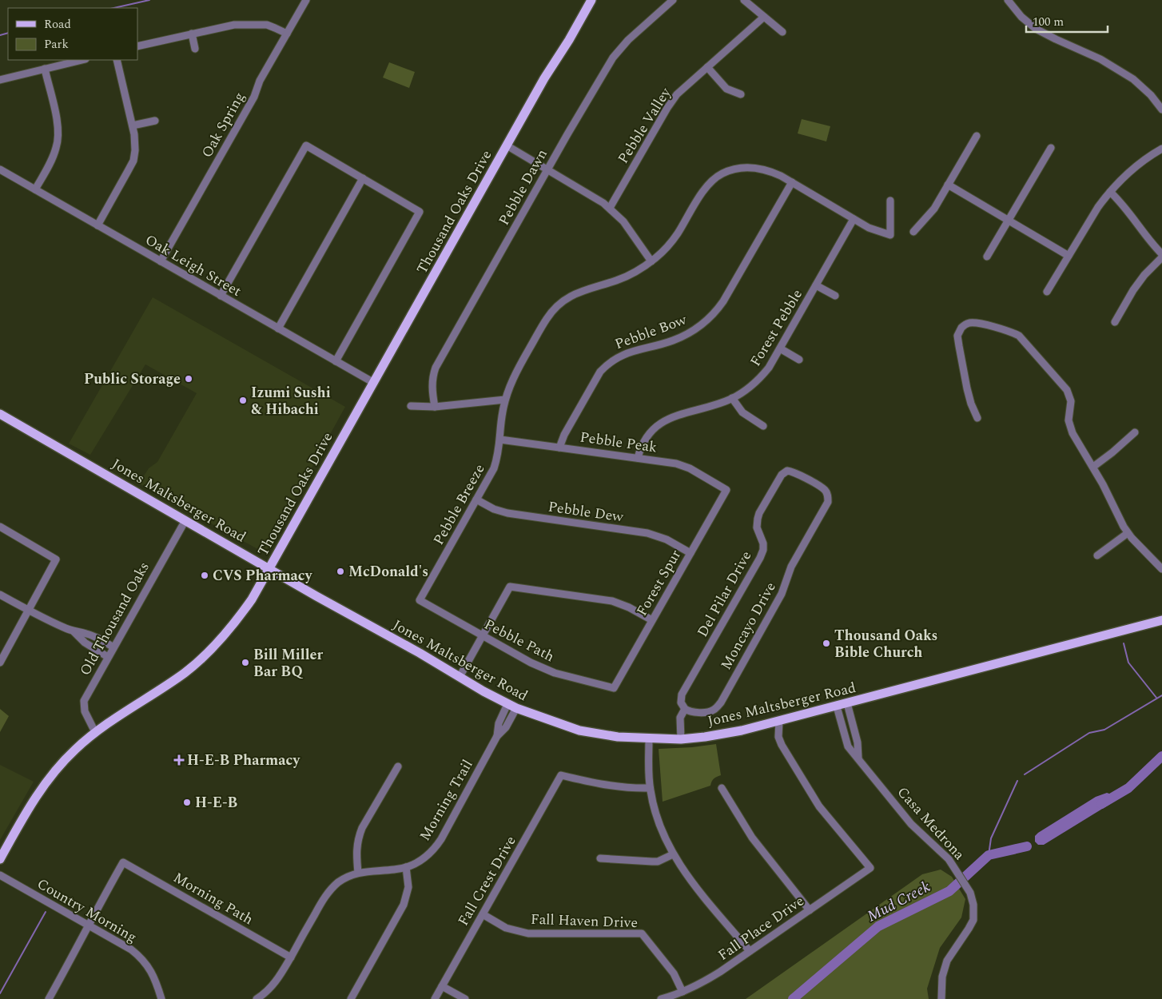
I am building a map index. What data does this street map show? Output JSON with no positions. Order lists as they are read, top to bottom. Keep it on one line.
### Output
{"streets":{"main road":["Thousand Oaks Drive","Jones Maltsberger Road"],"street":["Oak Spring","Pebble Valley","Pebble Dawn","Oak Leigh Street","Forest Pebble","Pebble Bow","Pebble Peak","Pebble Breeze","Pebble Dew","Forest Spur","Del Pilar Drive","Old Thousand Oaks","Moncayo Drive","Pebble Path","Morning Trail","Casa Medrona","Fall Crest Drive","Morning Path","Country Morning","Fall Haven Drive","Fall Place Drive"]},"crossings":[["Oak Spring","Oak Leigh Street"],["Thousand Oaks Drive","Oak Leigh Street"],["Thousand Oaks Drive","Jones Maltsberger Road"],["Thousand Oaks Drive","Old Thousand Oaks"],["Forest Pebble","Pebble Peak"],["Forest Pebble","Pebble Breeze"],["Pebble Bow","Pebble Peak"],["Pebble Bow","Pebble Breeze"],["Pebble Peak","Pebble Breeze"],["Pebble Peak","Forest Spur"],["Jones Maltsberger Road","Old Thousand Oaks"],["Jones Maltsberger Road","Morning Trail"],["Jones Maltsberger Road","Casa Medrona"],["Jones Maltsberger Road","Fall Place Drive"],["Pebble Breeze","Pebble Dew"],["Pebble Breeze","Pebble Path"],["Pebble Dew","Forest Spur"],["Forest Spur","Pebble Path"],["Del Pilar Drive","Moncayo Drive"],["Morning Trail","Morning Path"],["Fall Crest Drive","Fall Haven Drive"],["Morning Path","Country Morning"],["Fall Haven Drive","Fall Place Drive"]],"water":["Mud Creek"],"places":{"other":["Public Storage","Izumi Sushi & Hibachi","McDonald's","CVS Pharmacy","Thousand Oaks Bible Church","Bill Miller Bar BQ","H-E-B"],"health":["H-E-B Pharmacy"]},"legend":["Road","Park"],"scale_bar":"100 m"}
